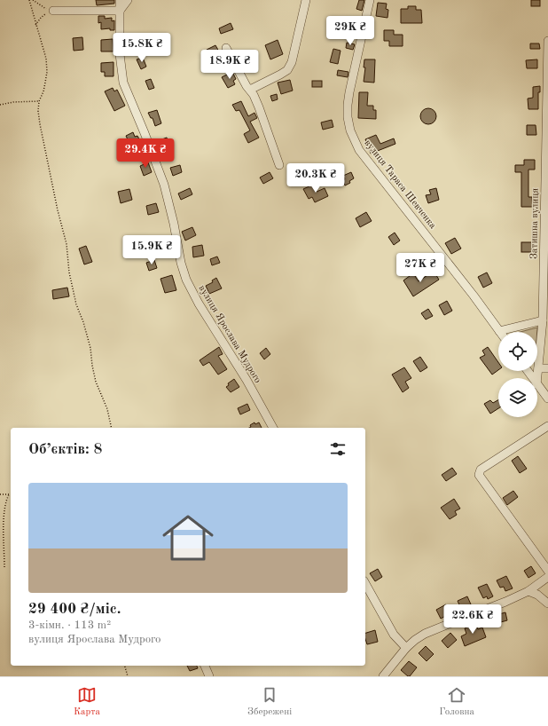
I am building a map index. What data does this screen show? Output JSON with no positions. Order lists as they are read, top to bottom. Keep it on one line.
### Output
{"streets":{"street":["вулиця Тараса Шевченка","Затишна вулиця","вулиця Ярослава Мудрого"]},"page":{"price":["29K ₴","15.8K ₴","18.9K ₴","29.4K ₴","20.3K ₴","15.9K ₴","27K ₴","22.6K ₴"],"heading":"Об’єктів: 8","list":[{"name":"29 400 ₴/міс.","note":"3-кімн. · 113 m² · вулиця Ярослава Мудрого"}],"tabs":["Карта","Збережені","Головна"]}}
